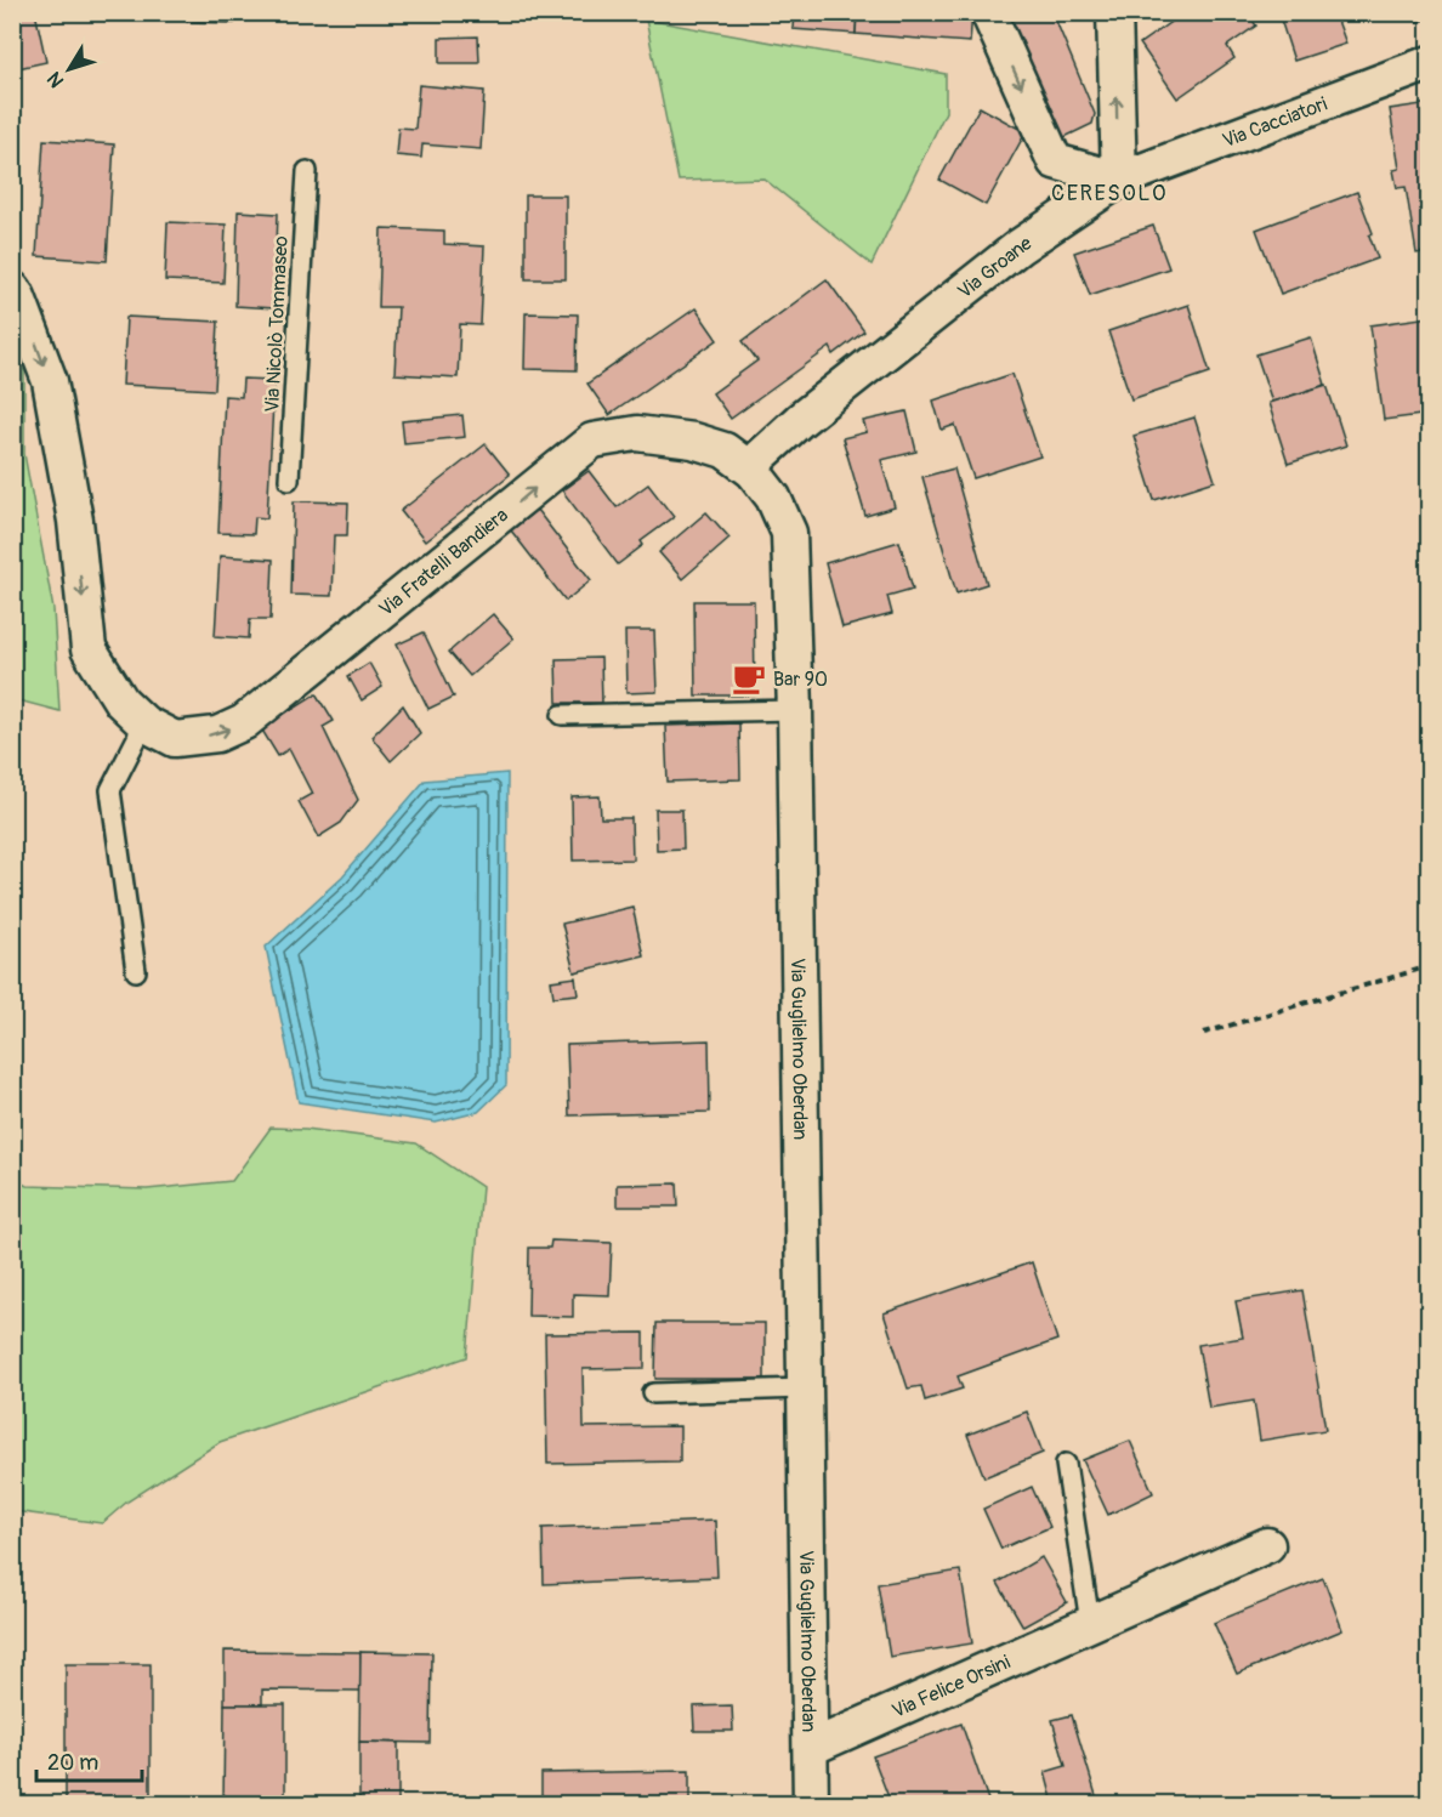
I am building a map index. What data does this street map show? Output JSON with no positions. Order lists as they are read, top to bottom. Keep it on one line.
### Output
{"streets":{"street":["Via Cacciatori","Via Groane","Via Fratelli Bandiera","Via Guglielmo Oberdan","Via Felice Orsini"],"lane":["Via Nicolò Tommaseo"]},"crossings":[["Via Cacciatori","Via Groane"],["Via Groane","Via Fratelli Bandiera"],["Via Groane","Via Guglielmo Oberdan"],["Via Fratelli Bandiera","Via Guglielmo Oberdan"],["Via Guglielmo Oberdan","Via Felice Orsini"]],"districts":["CERESOLO"],"places":{"cafe":["Bar 90"]},"scale_bar":"20 m","north":"bottom left"}
